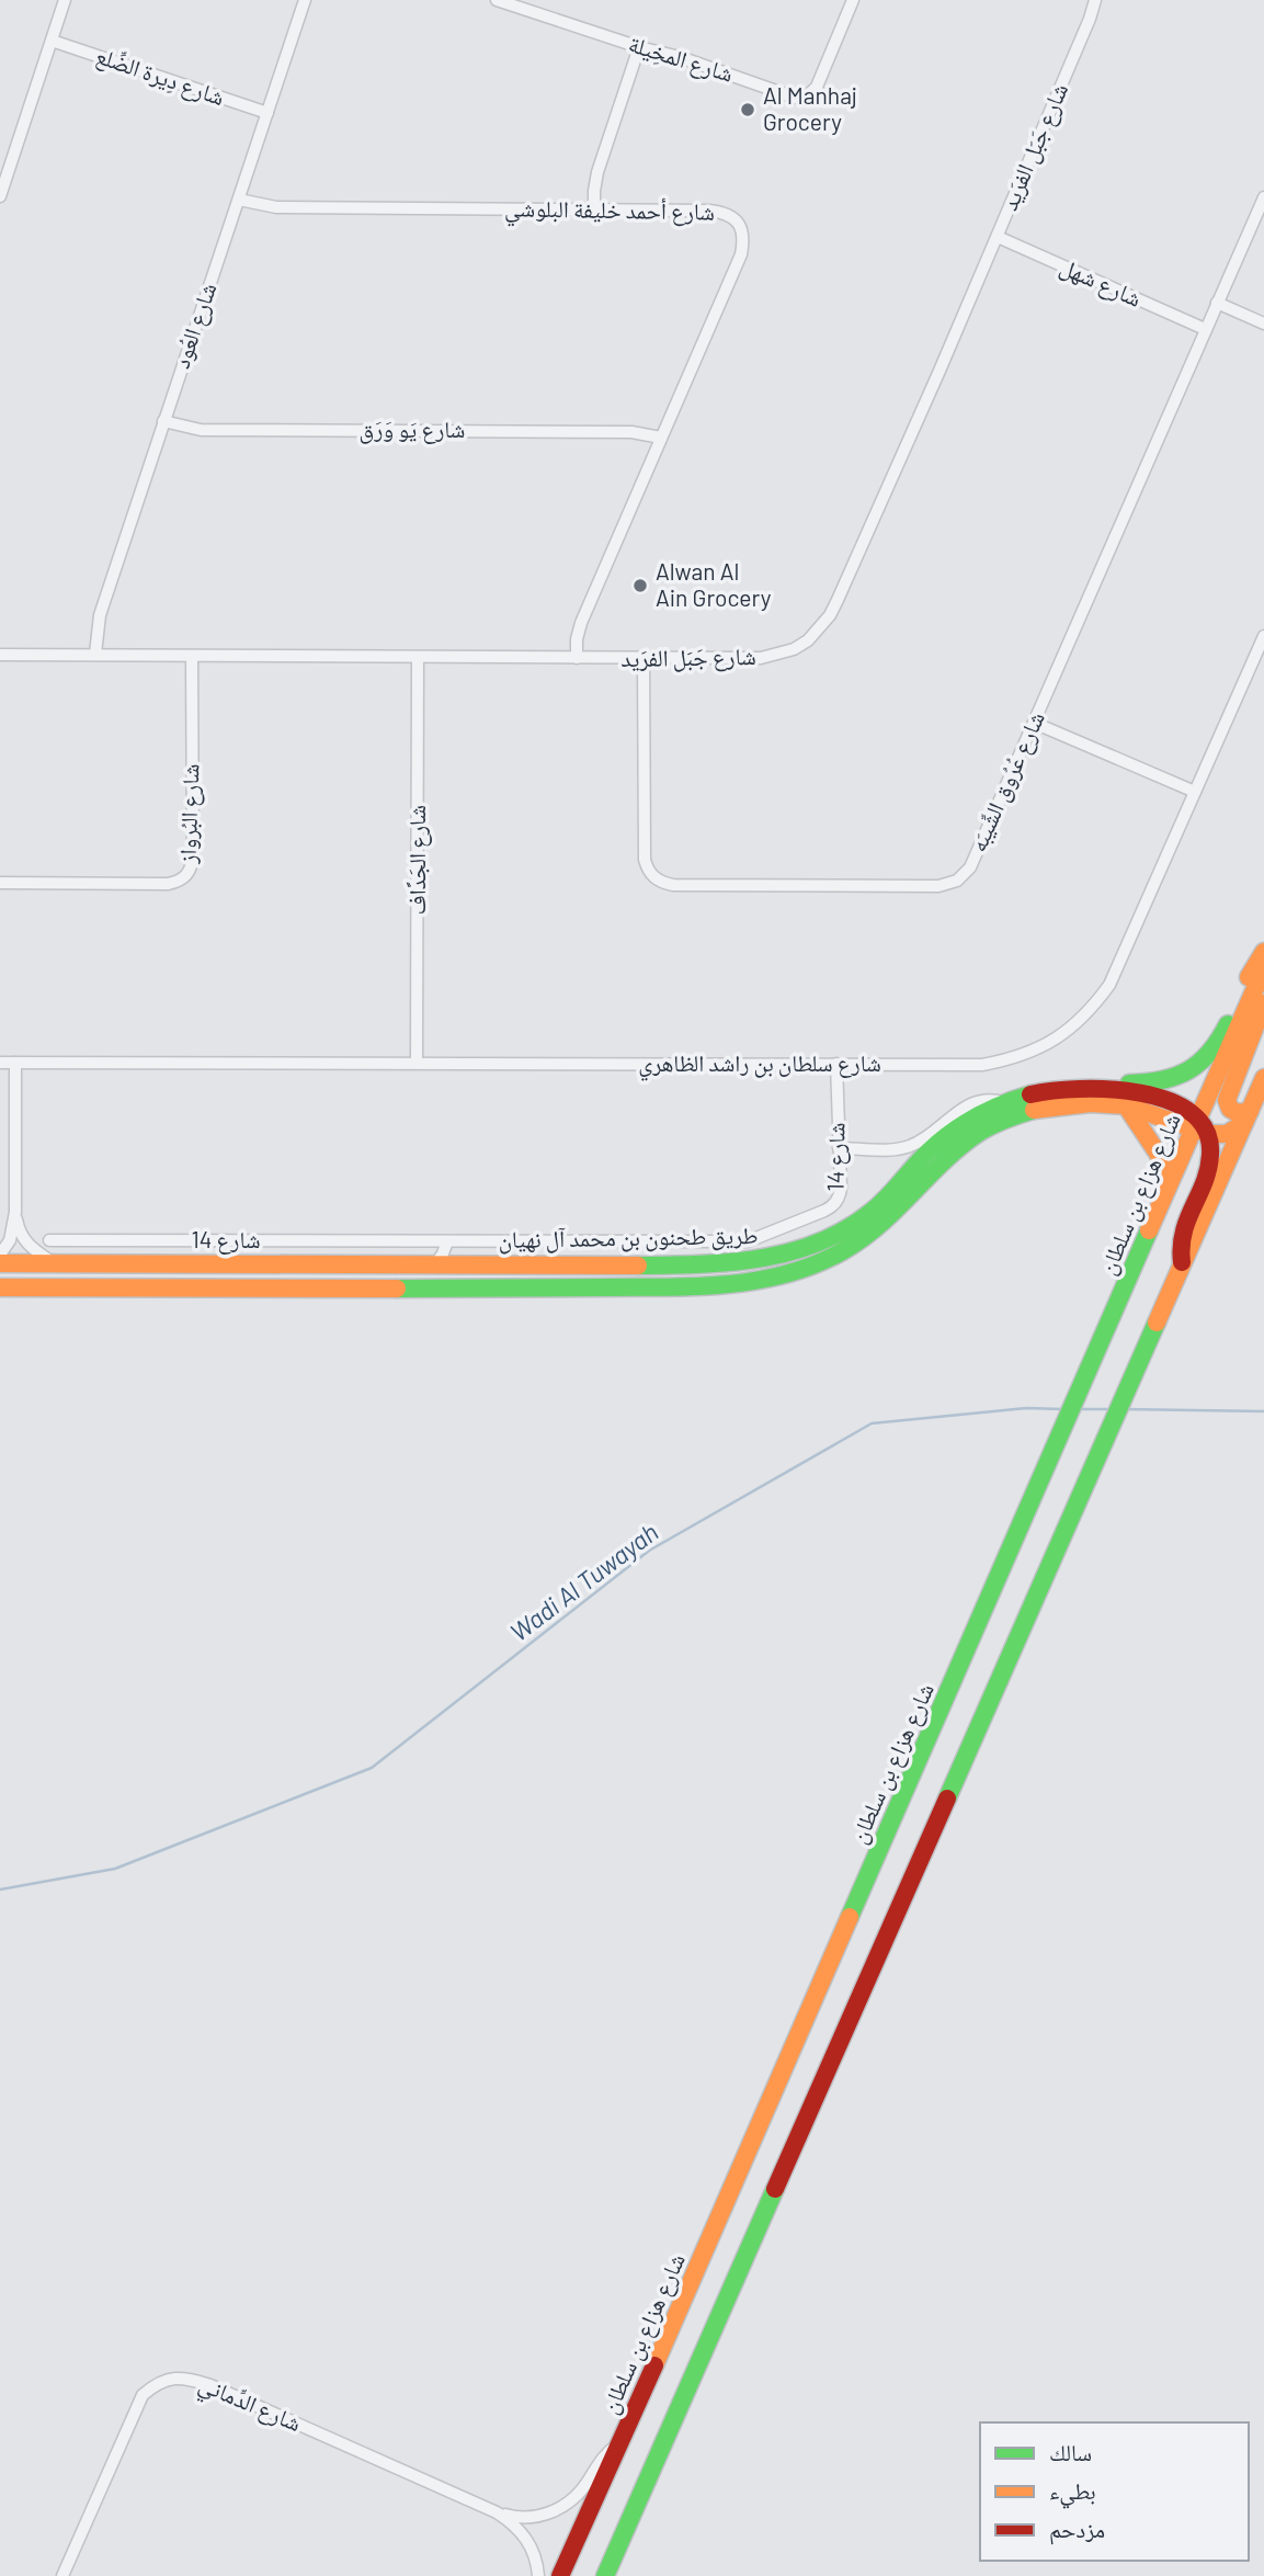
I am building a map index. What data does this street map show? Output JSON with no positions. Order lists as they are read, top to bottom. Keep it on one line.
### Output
{"streets":{"main road":["شارع هزاع بن سلطان","طريق طحنون بن محمد آل نهيان"],"street":["شارع المخِيلة","شارع دِيرة الضِّلع","شارع جَبَل الفرَيد","شارع أحمد خليفة البلوشي","شارع شهل","شارع العُود","شارع يَو وَرَق","شارع عُرُوق الشِّيبَه","شارع البُرواز","شارع الجَدَّاف","شارع سلطان بن راشد الظاهري","شارع 14","شارع الدِّماني"]},"crossings":[["شارع دِيرة الضِّلع","شارع العُود"],["شارع جَبَل الفرَيد","شارع أحمد خليفة البلوشي"],["شارع جَبَل الفرَيد","شارع شهل"],["شارع جَبَل الفرَيد","شارع العُود"],["شارع جَبَل الفرَيد","شارع عُرُوق الشِّيبَه"],["شارع جَبَل الفرَيد","شارع البُرواز"],["شارع جَبَل الفرَيد","شارع الجَدَّاف"],["شارع أحمد خليفة البلوشي","شارع العُود"],["شارع أحمد خليفة البلوشي","شارع يَو وَرَق"],["شارع شهل","شارع عُرُوق الشِّيبَه"],["شارع العُود","شارع يَو وَرَق"],["شارع الجَدَّاف","شارع سلطان بن راشد الظاهري"],["شارع سلطان بن راشد الظاهري","شارع 14"],["شارع هزاع بن سلطان","طريق طحنون بن محمد آل نهيان"],["شارع هزاع بن سلطان","شارع الدِّماني"]],"water":["Wadi Al Tuwayah"],"places":["Al Manhaj Grocery","Alwan Al Ain Grocery"],"legend":["سالك","بطيء","مزدحم"]}
